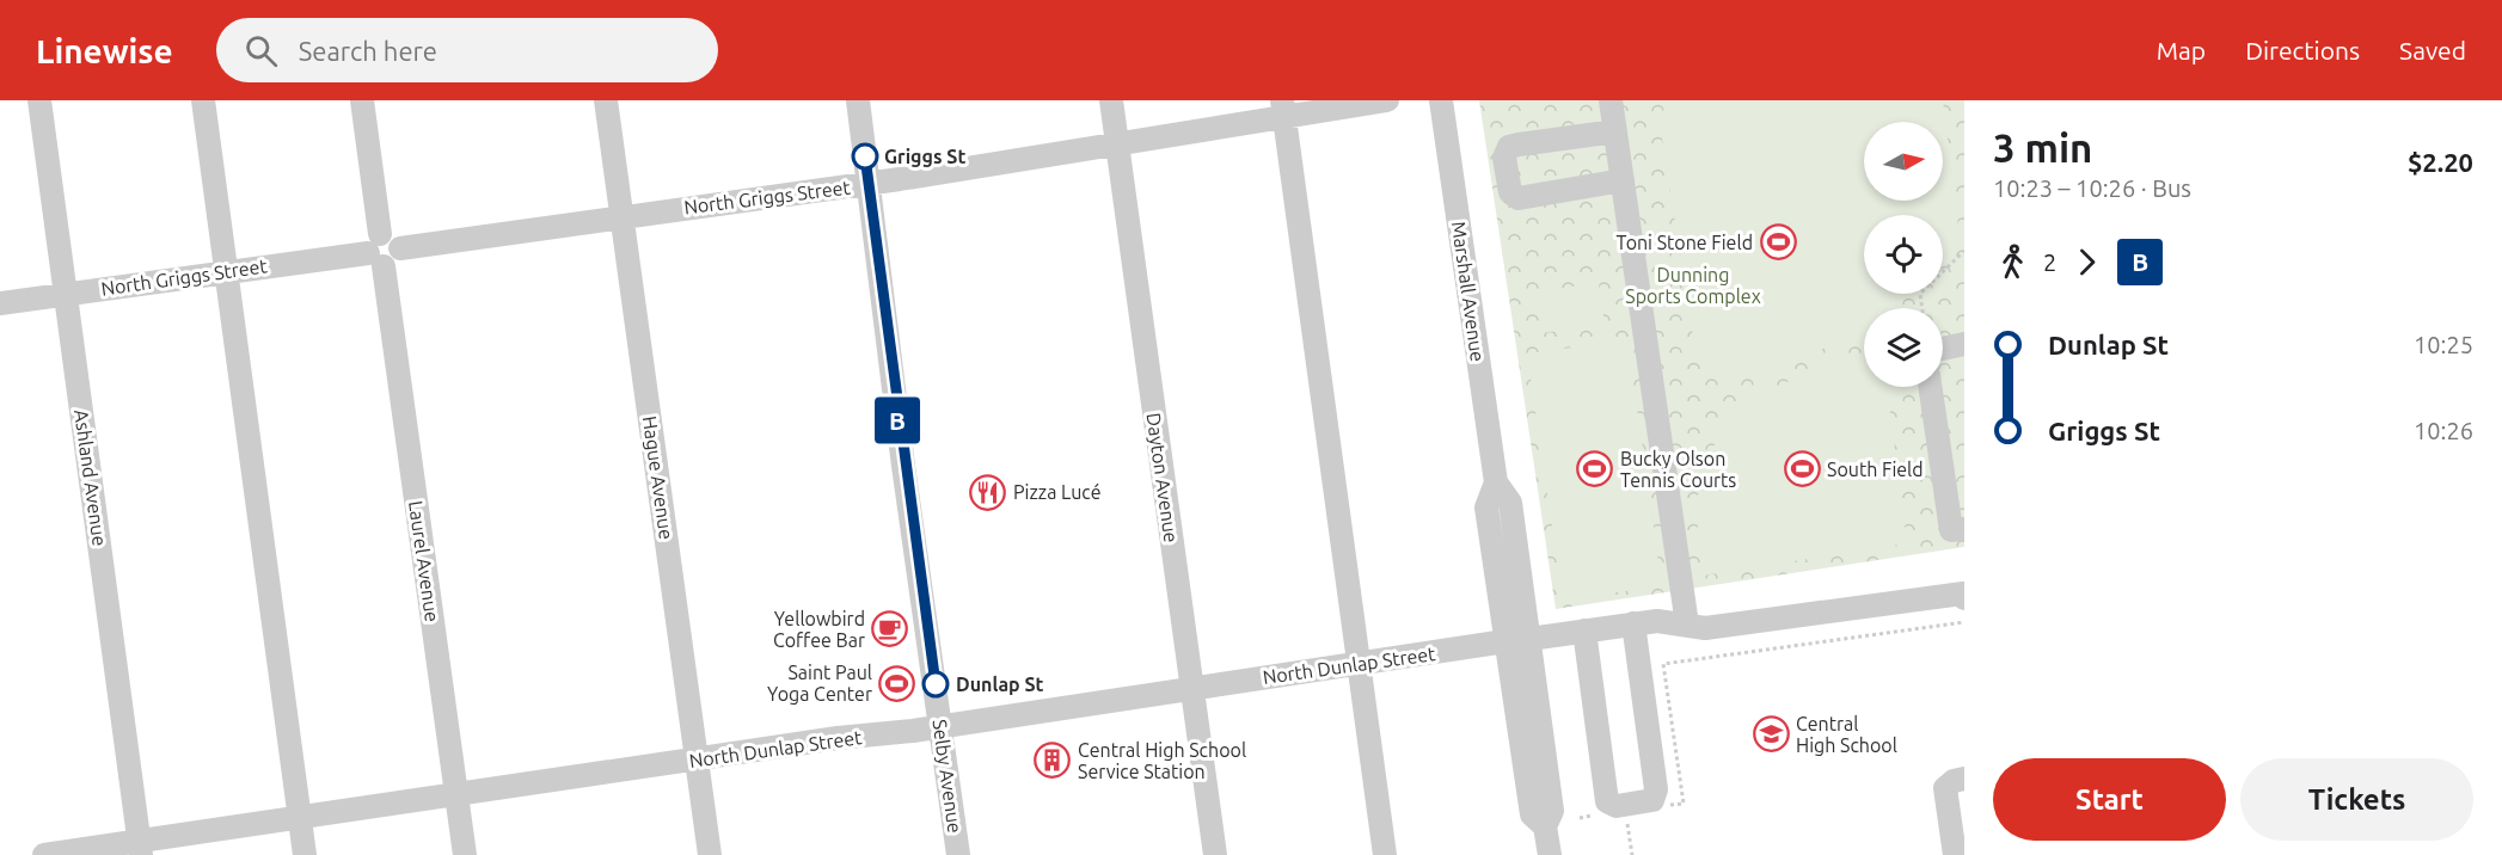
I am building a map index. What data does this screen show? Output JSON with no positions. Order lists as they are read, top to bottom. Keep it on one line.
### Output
{"streets":{"street":["North Griggs Street","Marshall Avenue","Ashland Avenue","Hague Avenue","Dayton Avenue","Laurel Avenue","North Dunlap Street","Selby Avenue"]},"crossings":[["North Griggs Street","Ashland Avenue"],["North Griggs Street","Hague Avenue"],["North Griggs Street","Dayton Avenue"],["North Griggs Street","Laurel Avenue"],["North Griggs Street","Selby Avenue"],["Marshall Avenue","North Dunlap Street"],["Ashland Avenue","North Dunlap Street"],["Hague Avenue","North Dunlap Street"],["Dayton Avenue","North Dunlap Street"],["Laurel Avenue","North Dunlap Street"],["North Dunlap Street","Selby Avenue"]],"parks":["Dunning Sports Complex"],"places":{"other":["Griggs St","Dunlap St"],"sports":["Toni Stone Field","Bucky Olson Tennis Courts","South Field","Saint Paul Yoga Center"],"restaurant":["Pizza Lucé"],"cafe":["Yellowbird Coffee Bar"],"school or university":["Central High School"],"building":["Central High School Service Station"]},"lines":["bus line B"],"north":"right","page":{"header":"Linewise","search":"Search here","nav":["Map","Directions","Saved"],"on_map":"B","heading":["3 min","10:23 – 10:26 · Bus","$2.20"],"legs":["2","B"],"list":[{"name":"Dunlap St","value":"10:25"},{"name":"Griggs St","value":"10:26"}],"buttons":["Start","Tickets"]}}
